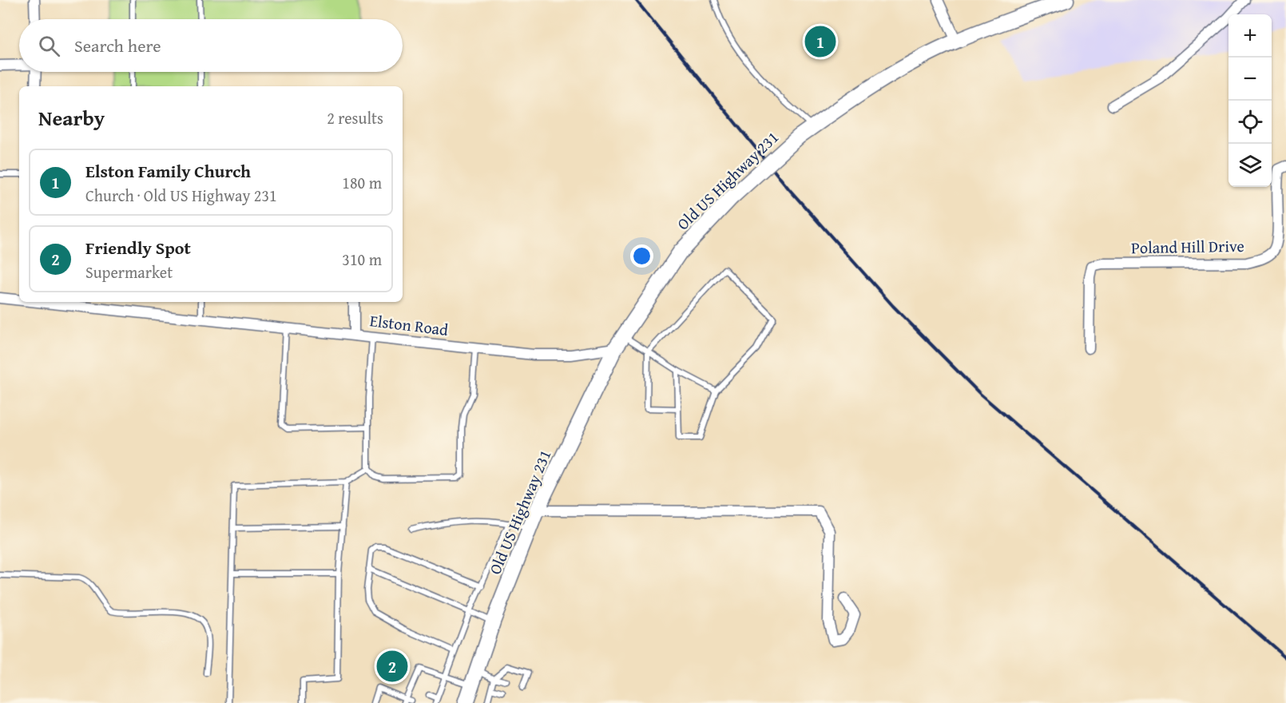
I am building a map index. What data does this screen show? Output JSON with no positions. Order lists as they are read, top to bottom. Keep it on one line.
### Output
{"streets":{"main road":["Old US Highway 231"],"street":["Poland Hill Drive","Elston Road"]},"crossings":[["Old US Highway 231","Elston Road"]],"page":{"map_buttons":["+","−"],"search":"Search here","pins":["1","2"],"heading":["Nearby","2 results"],"list":[{"mark":"1","name":"Elston Family Church","note":"Church · Old US Highway 231","value":"180 m"},{"mark":"2","name":"Friendly Spot","note":"Supermarket","value":"310 m"}]}}
